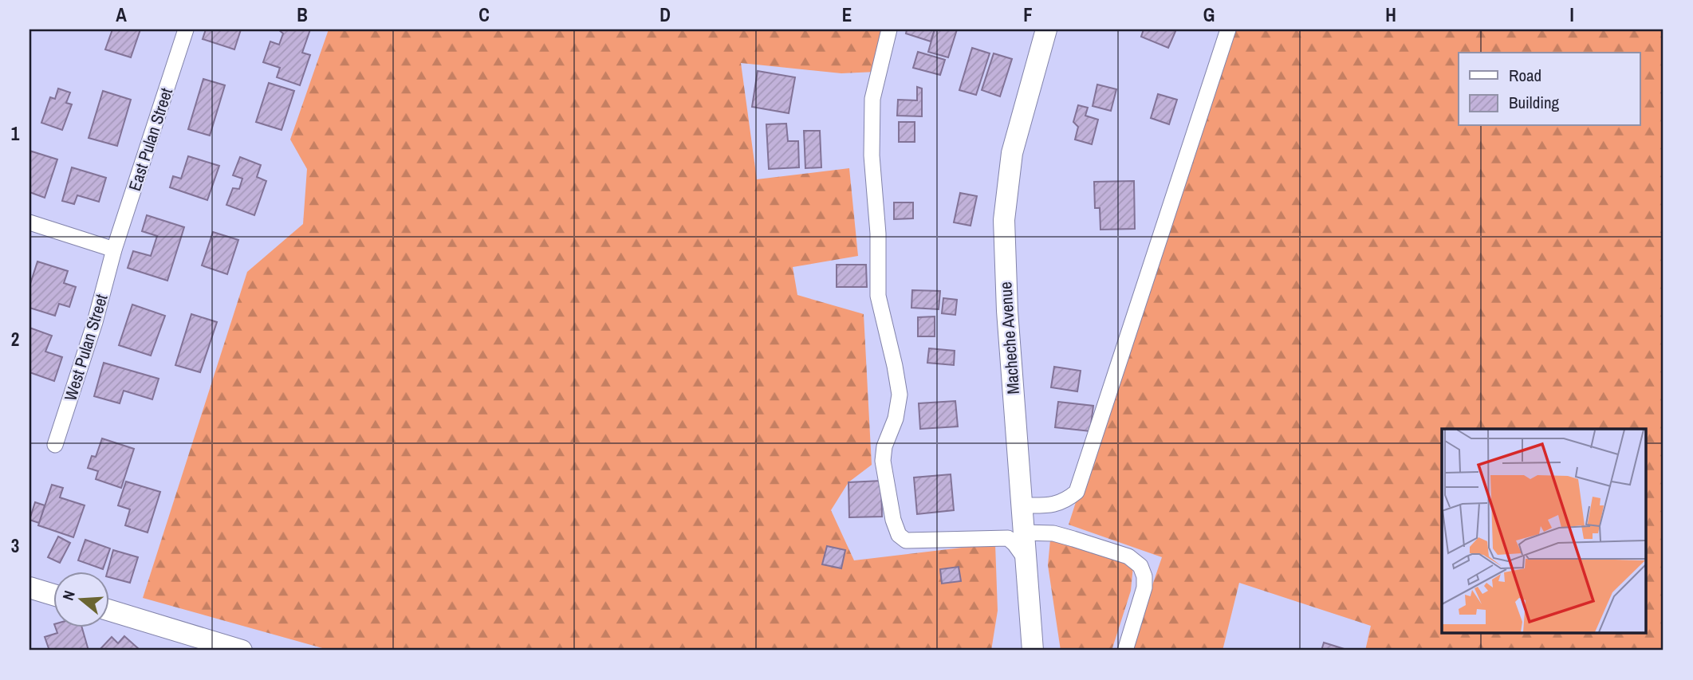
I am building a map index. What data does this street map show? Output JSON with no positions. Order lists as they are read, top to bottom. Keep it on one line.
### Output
{"streets":{"main road":["Macheche Avenue"],"street":["East Pulan Street","West Pulan Street"]},"crossings":[["East Pulan Street","West Pulan Street"]],"legend":["Road","Building"],"north":"left","grid":{"columns":["A","B","C","D","E","F","G","H","I"],"rows":["1","2","3"]}}
